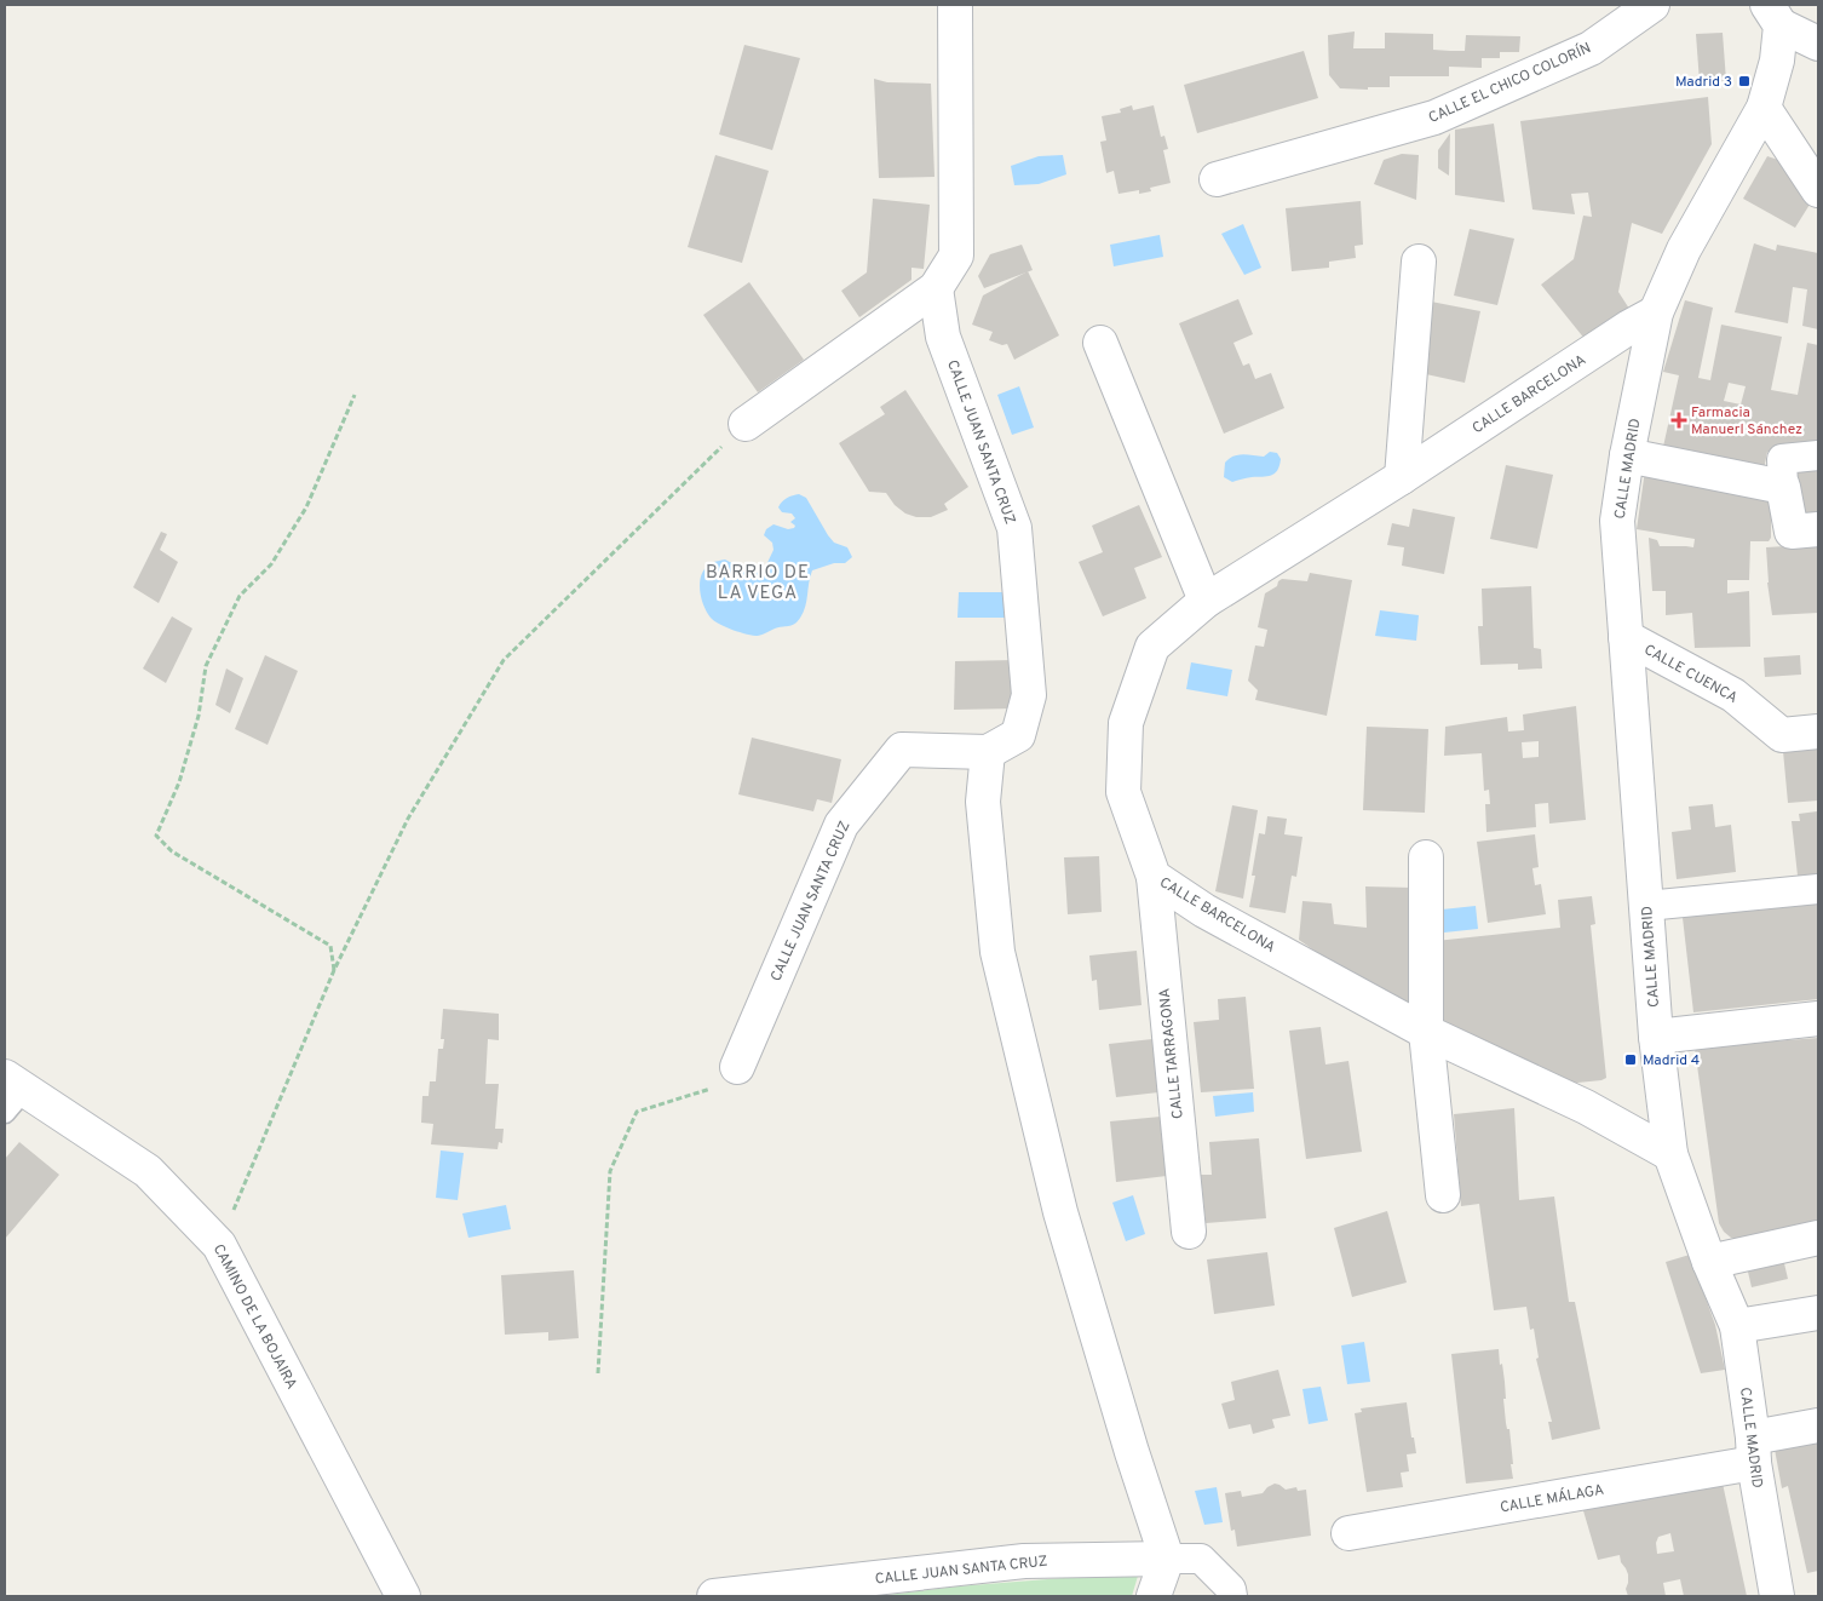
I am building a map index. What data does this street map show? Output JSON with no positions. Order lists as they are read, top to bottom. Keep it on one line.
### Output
{"streets":{"street":["CALLE EL CHICO COLORÍN","CALLE BARCELONA","CALLE JUAN SANTA CRUZ","CALLE MADRID","CALLE CUENCA","CALLE TARRAGONA","CAMINO DE LA BOJAIRA","CALLE MÁLAGA"]},"crossings":[["CALLE BARCELONA","CALLE MADRID"],["CALLE BARCELONA","CALLE TARRAGONA"],["CALLE MADRID","CALLE CUENCA"],["CALLE MADRID","CALLE MÁLAGA"]],"districts":["BARRIO DE LA VEGA"],"places":{"transit":["Madrid 3","Madrid 4"],"health":["Farmacia Manuerl Sánchez"]}}
